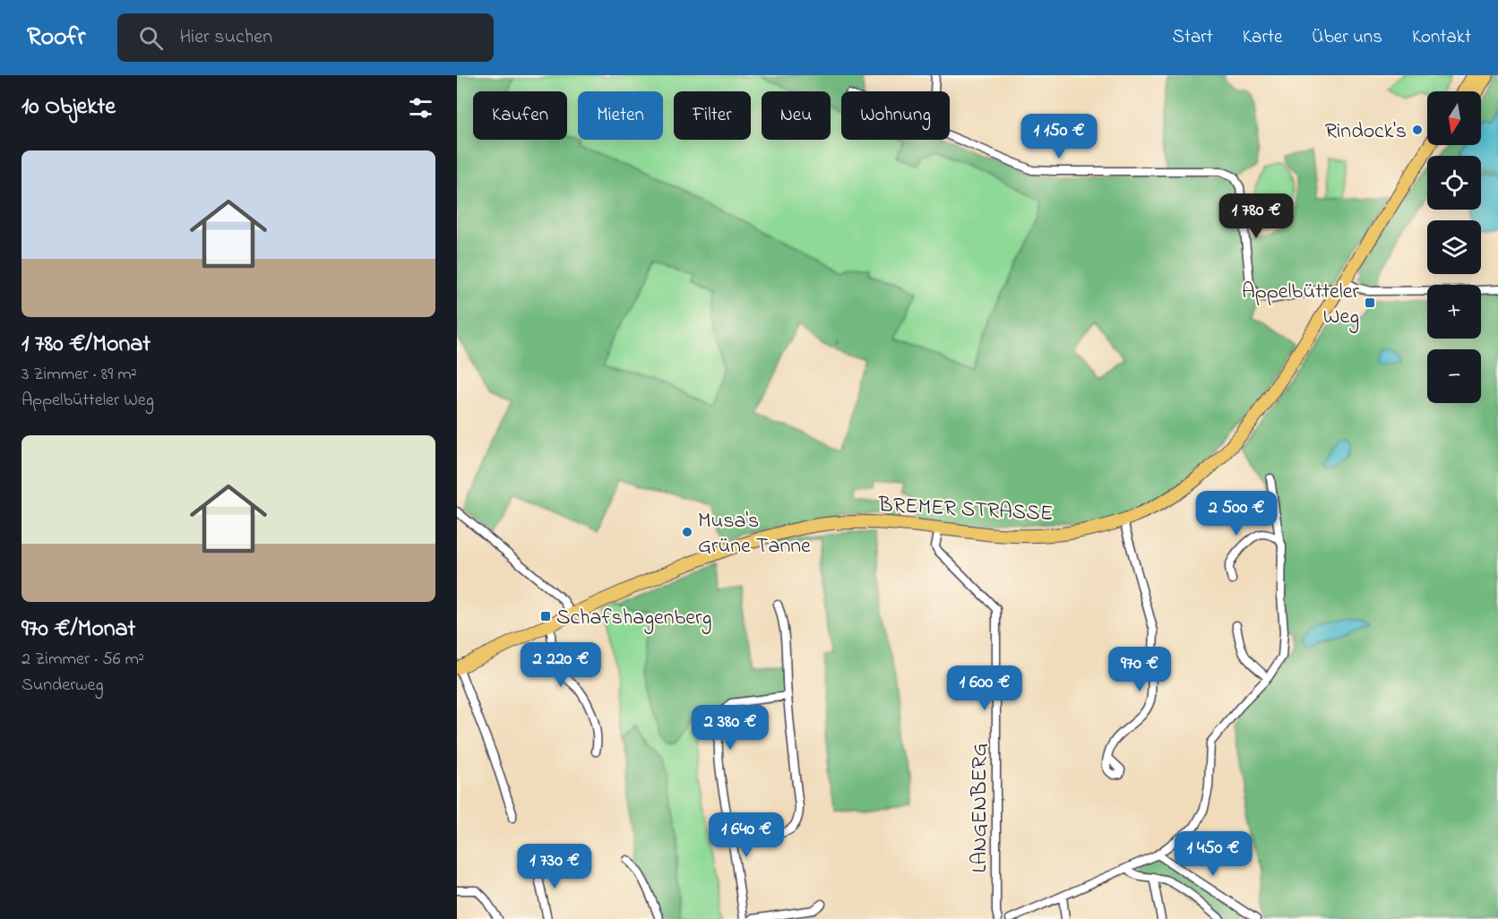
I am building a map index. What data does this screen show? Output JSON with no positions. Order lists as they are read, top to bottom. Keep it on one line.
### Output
{"streets":{"main road":["BREMER STRASSE"],"street":["LANGENBERG"]},"crossings":[["BREMER STRASSE","LANGENBERG"]],"places":{"other":["Rindock's","Musa's Grüne Tanne"],"transit":["Appelbütteler Weg","Schafshagenberg"]},"north":"bottom","page":{"header":"Roofr","search":"Hier suchen","nav":["Start","Karte","Über uns","Kontakt"],"heading":"10 Objekte","map_buttons":["+","−"],"chip":["Kaufen","Mieten","Filter","Neu","Wohnung"],"price":["1 150 €","1 780 €","2 500 €","2 220 €","970 €","1 600 €","2 380 €","1 640 €","1 450 €","1 730 €"],"list":[{"name":"1 780 €/Monat","note":"3 Zimmer · 89 m² · Appelbütteler Weg"},{"name":"970 €/Monat","note":"2 Zimmer · 56 m² · Sunderweg"}]}}
